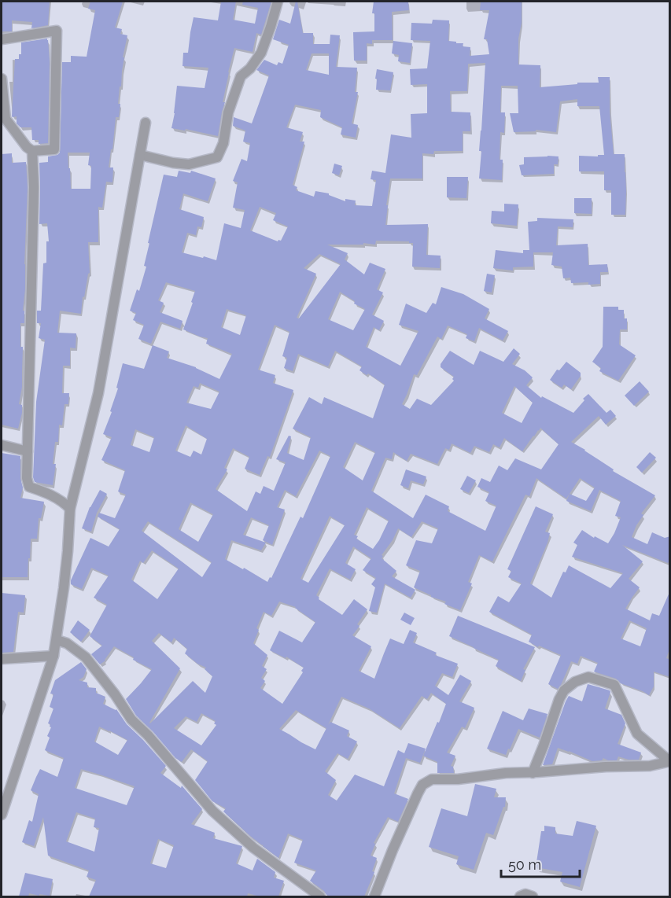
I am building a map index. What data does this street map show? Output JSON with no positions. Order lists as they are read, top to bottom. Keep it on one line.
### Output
{"scale_bar":"50 m"}
